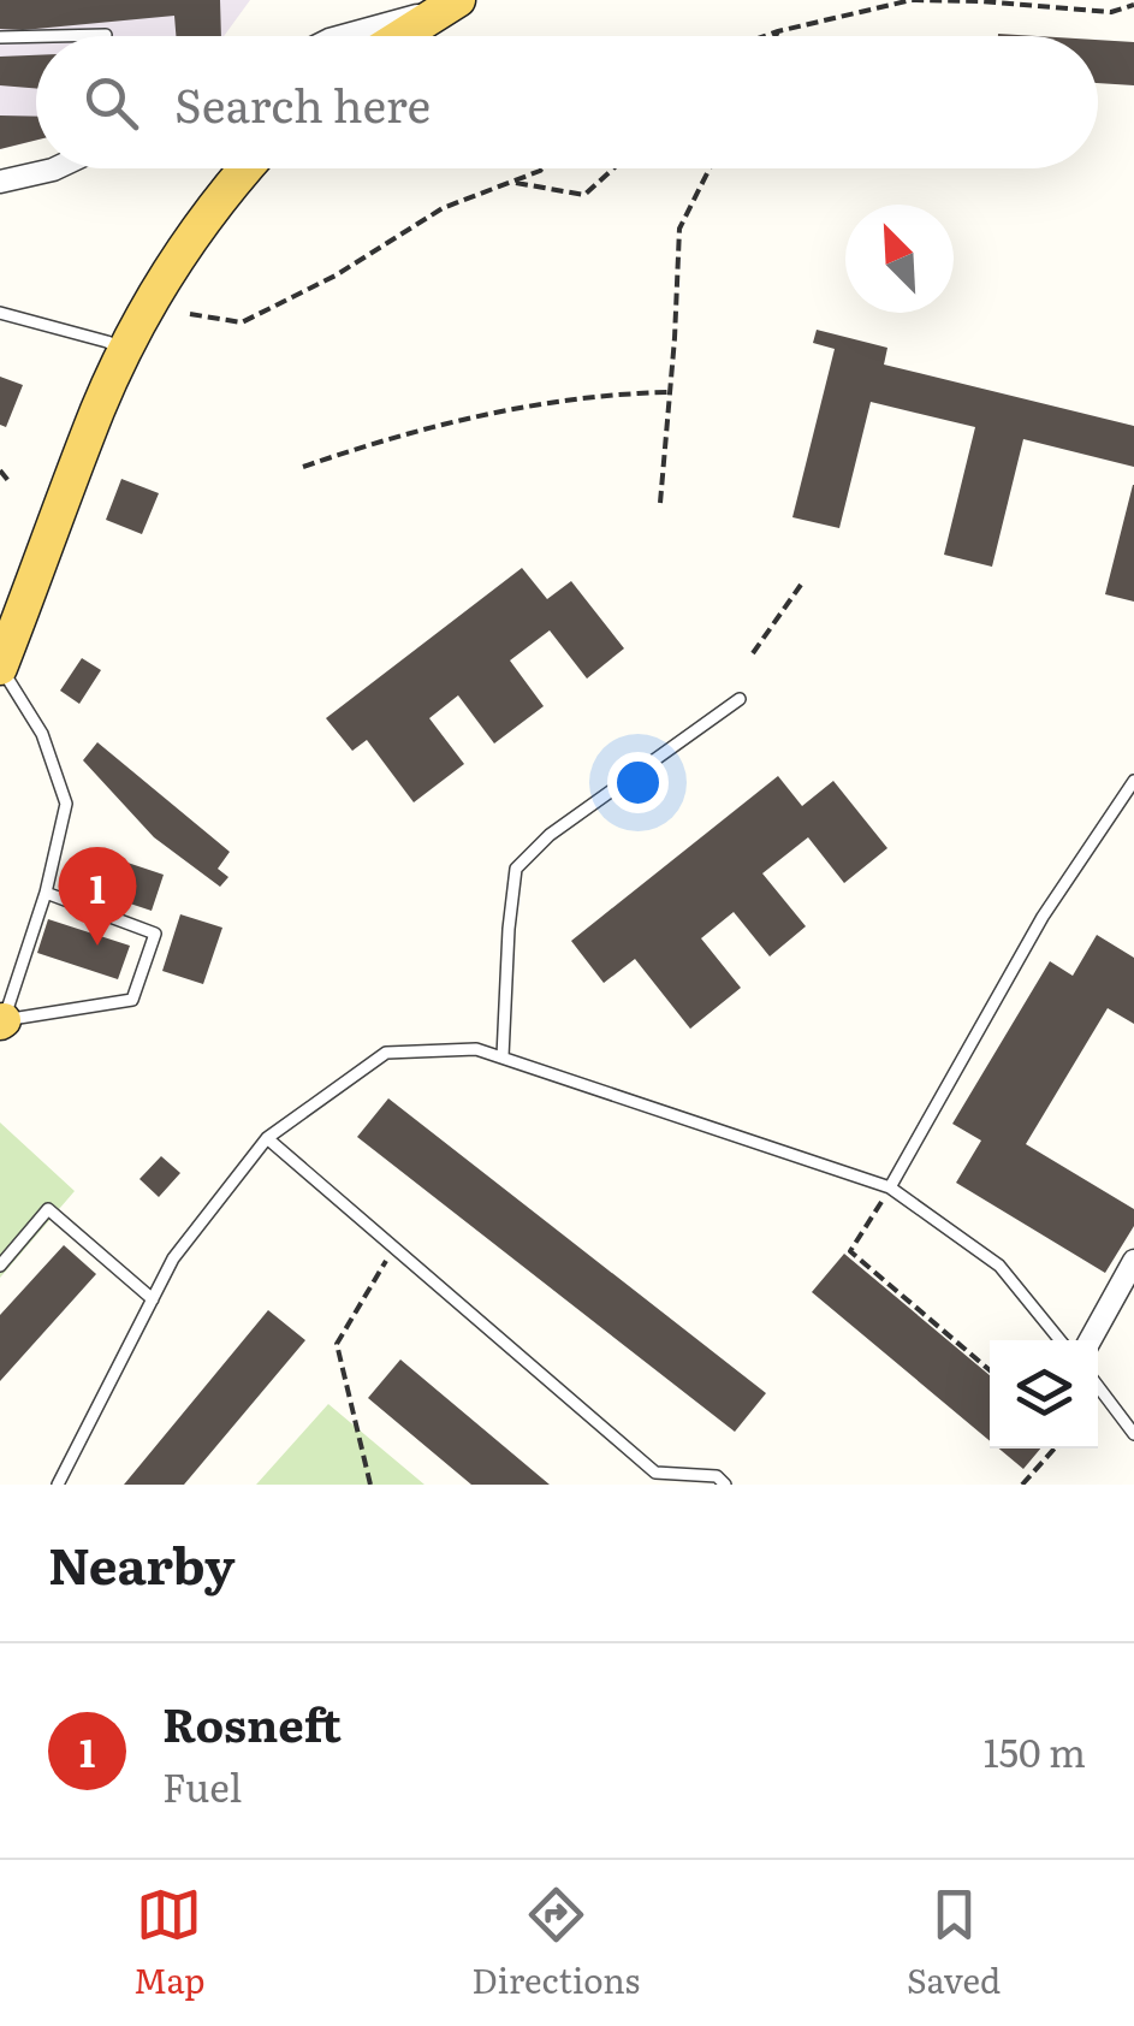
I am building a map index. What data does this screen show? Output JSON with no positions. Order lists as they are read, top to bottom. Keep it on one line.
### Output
{"north":"top left","page":{"search":"Search here","pins":"1","heading":"Nearby","list":[{"mark":"1","name":"Rosneft","note":"Fuel","value":"150 m"}],"nav":["Map","Directions","Saved"]}}
